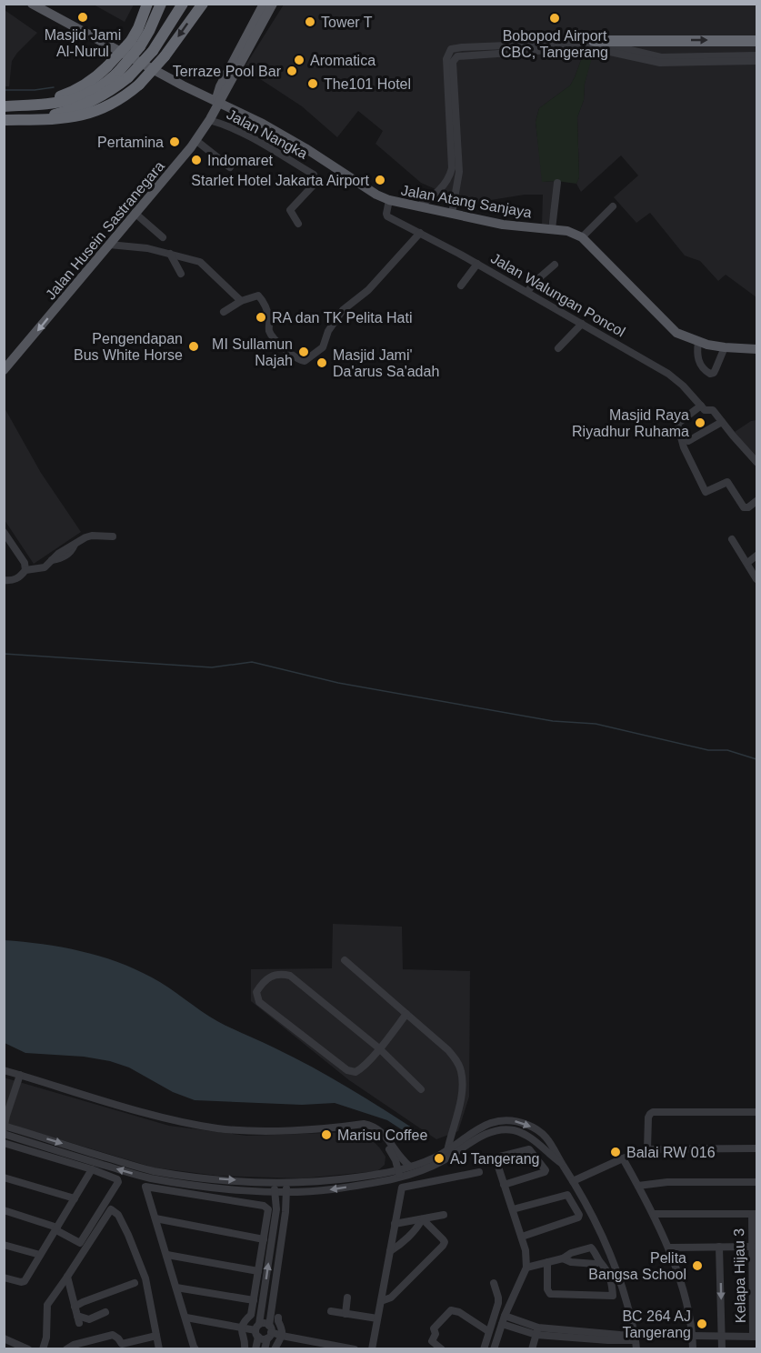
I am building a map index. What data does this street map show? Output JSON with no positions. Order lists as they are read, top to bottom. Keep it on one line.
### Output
{"streets":{"main road":["Jalan Atang Sanjaya","Jalan Husein Sastranegara"],"street":["Jalan Nangka","Jalan Walungan Poncol","Kelapa Hijau 3"]},"crossings":[["Jalan Nangka","Jalan Husein Sastranegara"],["Jalan Atang Sanjaya","Jalan Husein Sastranegara"],["Jalan Atang Sanjaya","Jalan Walungan Poncol"]],"places":["Masjid Jami Al-Nurul","Bobopod Airport CBC, Tangerang","Tower T","Aromatica","Terraze Pool Bar","The101 Hotel","Pertamina","Indomaret","Starlet Hotel Jakarta Airport","RA dan TK Pelita Hati","Pengendapan Bus White Horse","MI Sullamun Najah","Masjid Jami' Da'arus Sa'adah","Masjid Raya Riyadhur Ruhama","Marisu Coffee","Balai RW 016","AJ Tangerang","Pelita Bangsa School","BC 264 AJ Tangerang"]}
